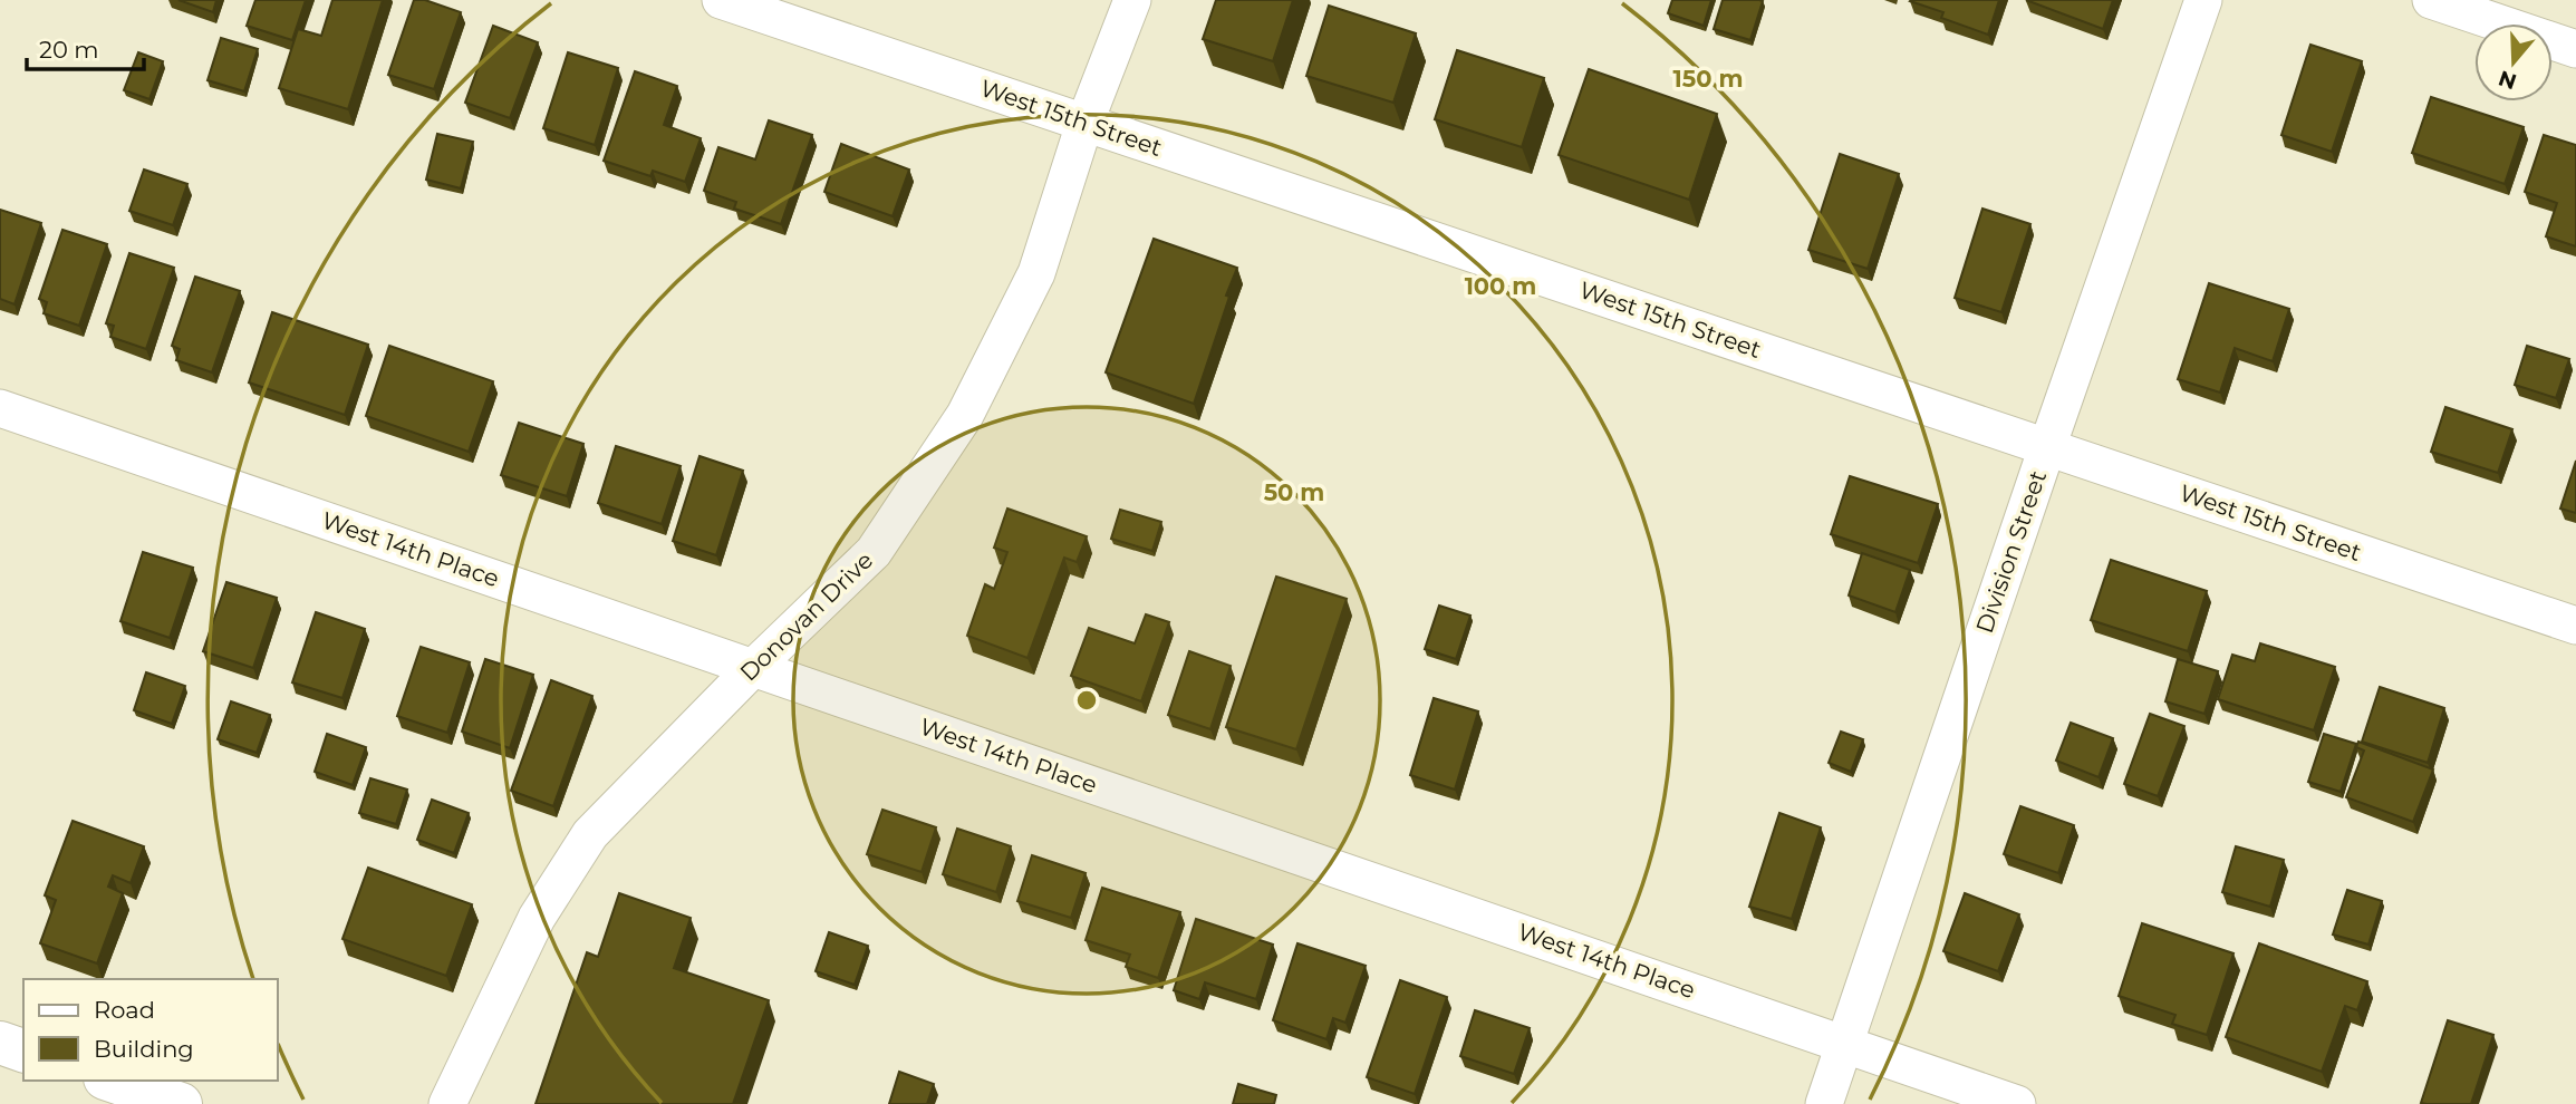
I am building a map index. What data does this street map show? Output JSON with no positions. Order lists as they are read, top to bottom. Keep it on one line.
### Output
{"streets":{"street":["West 15th Street","West 14th Place","Division Street","Donovan Drive"]},"crossings":[["West 15th Street","Division Street"],["West 15th Street","Donovan Drive"],["West 14th Place","Division Street"],["West 14th Place","Donovan Drive"]],"legend":["Road","Building"],"scale_bar":"20 m","north":"bottom","rings":["150 m","100 m","50 m"]}
